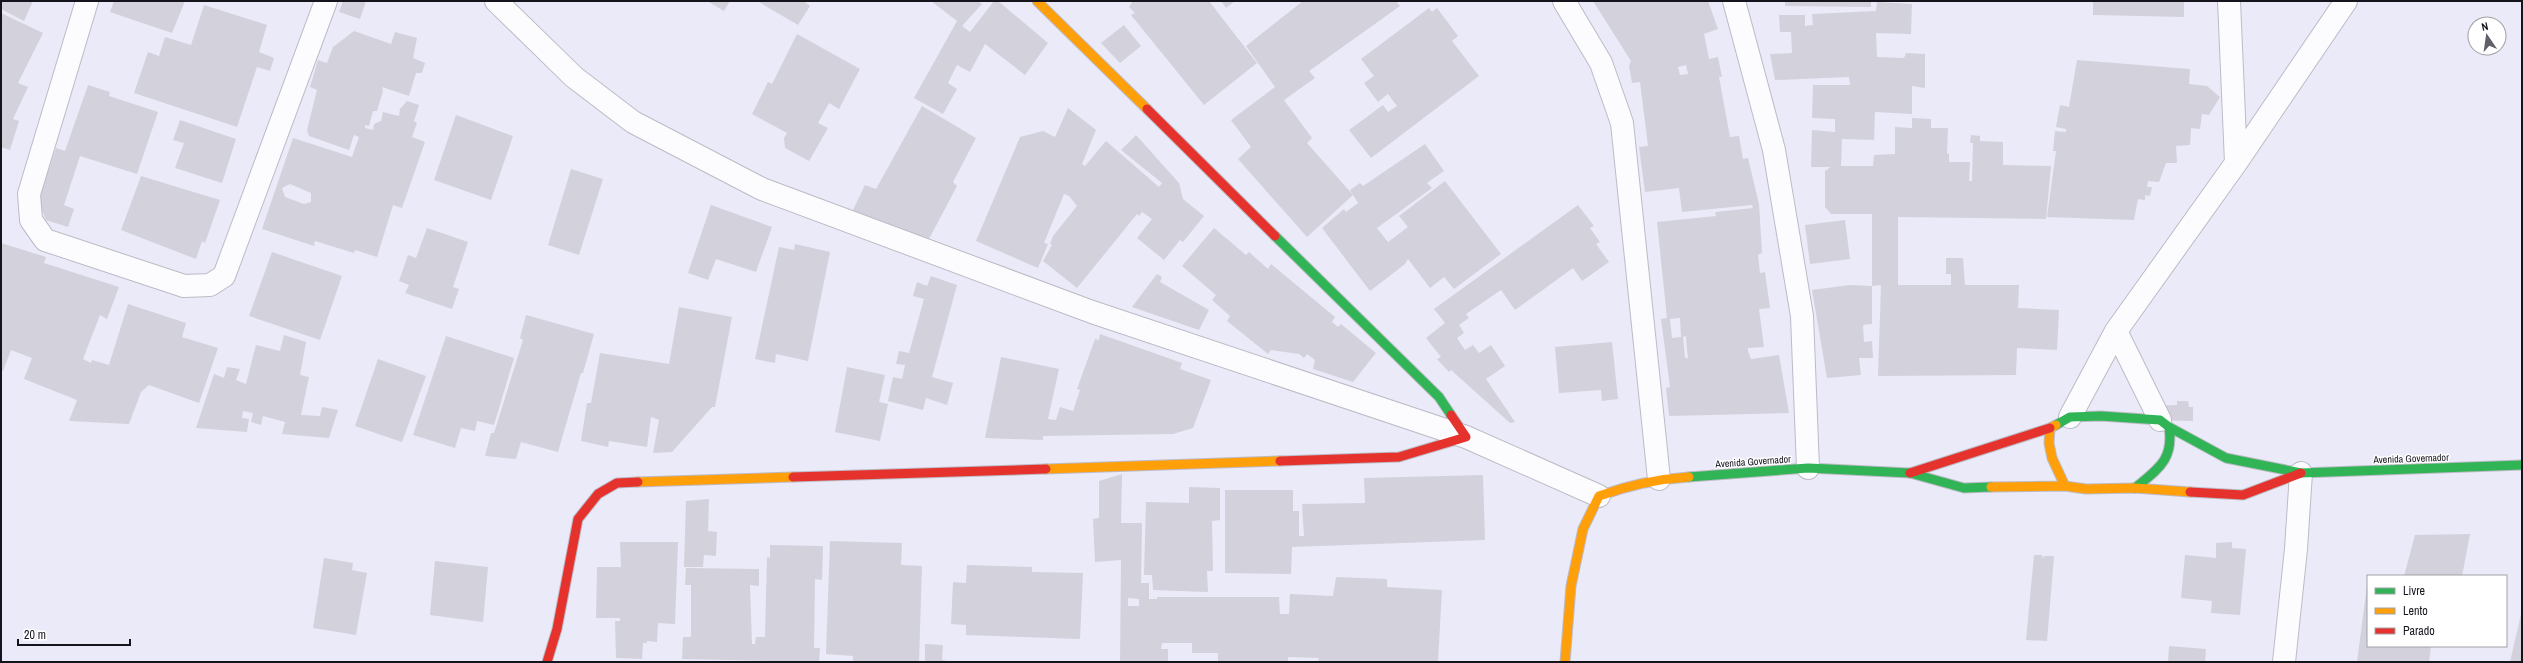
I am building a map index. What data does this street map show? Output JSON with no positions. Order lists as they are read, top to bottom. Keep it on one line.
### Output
{"streets":{"street":["Avenida Governador"]},"legend":["Livre","Lento","Parado"],"scale_bar":"20 m","north":"top"}
